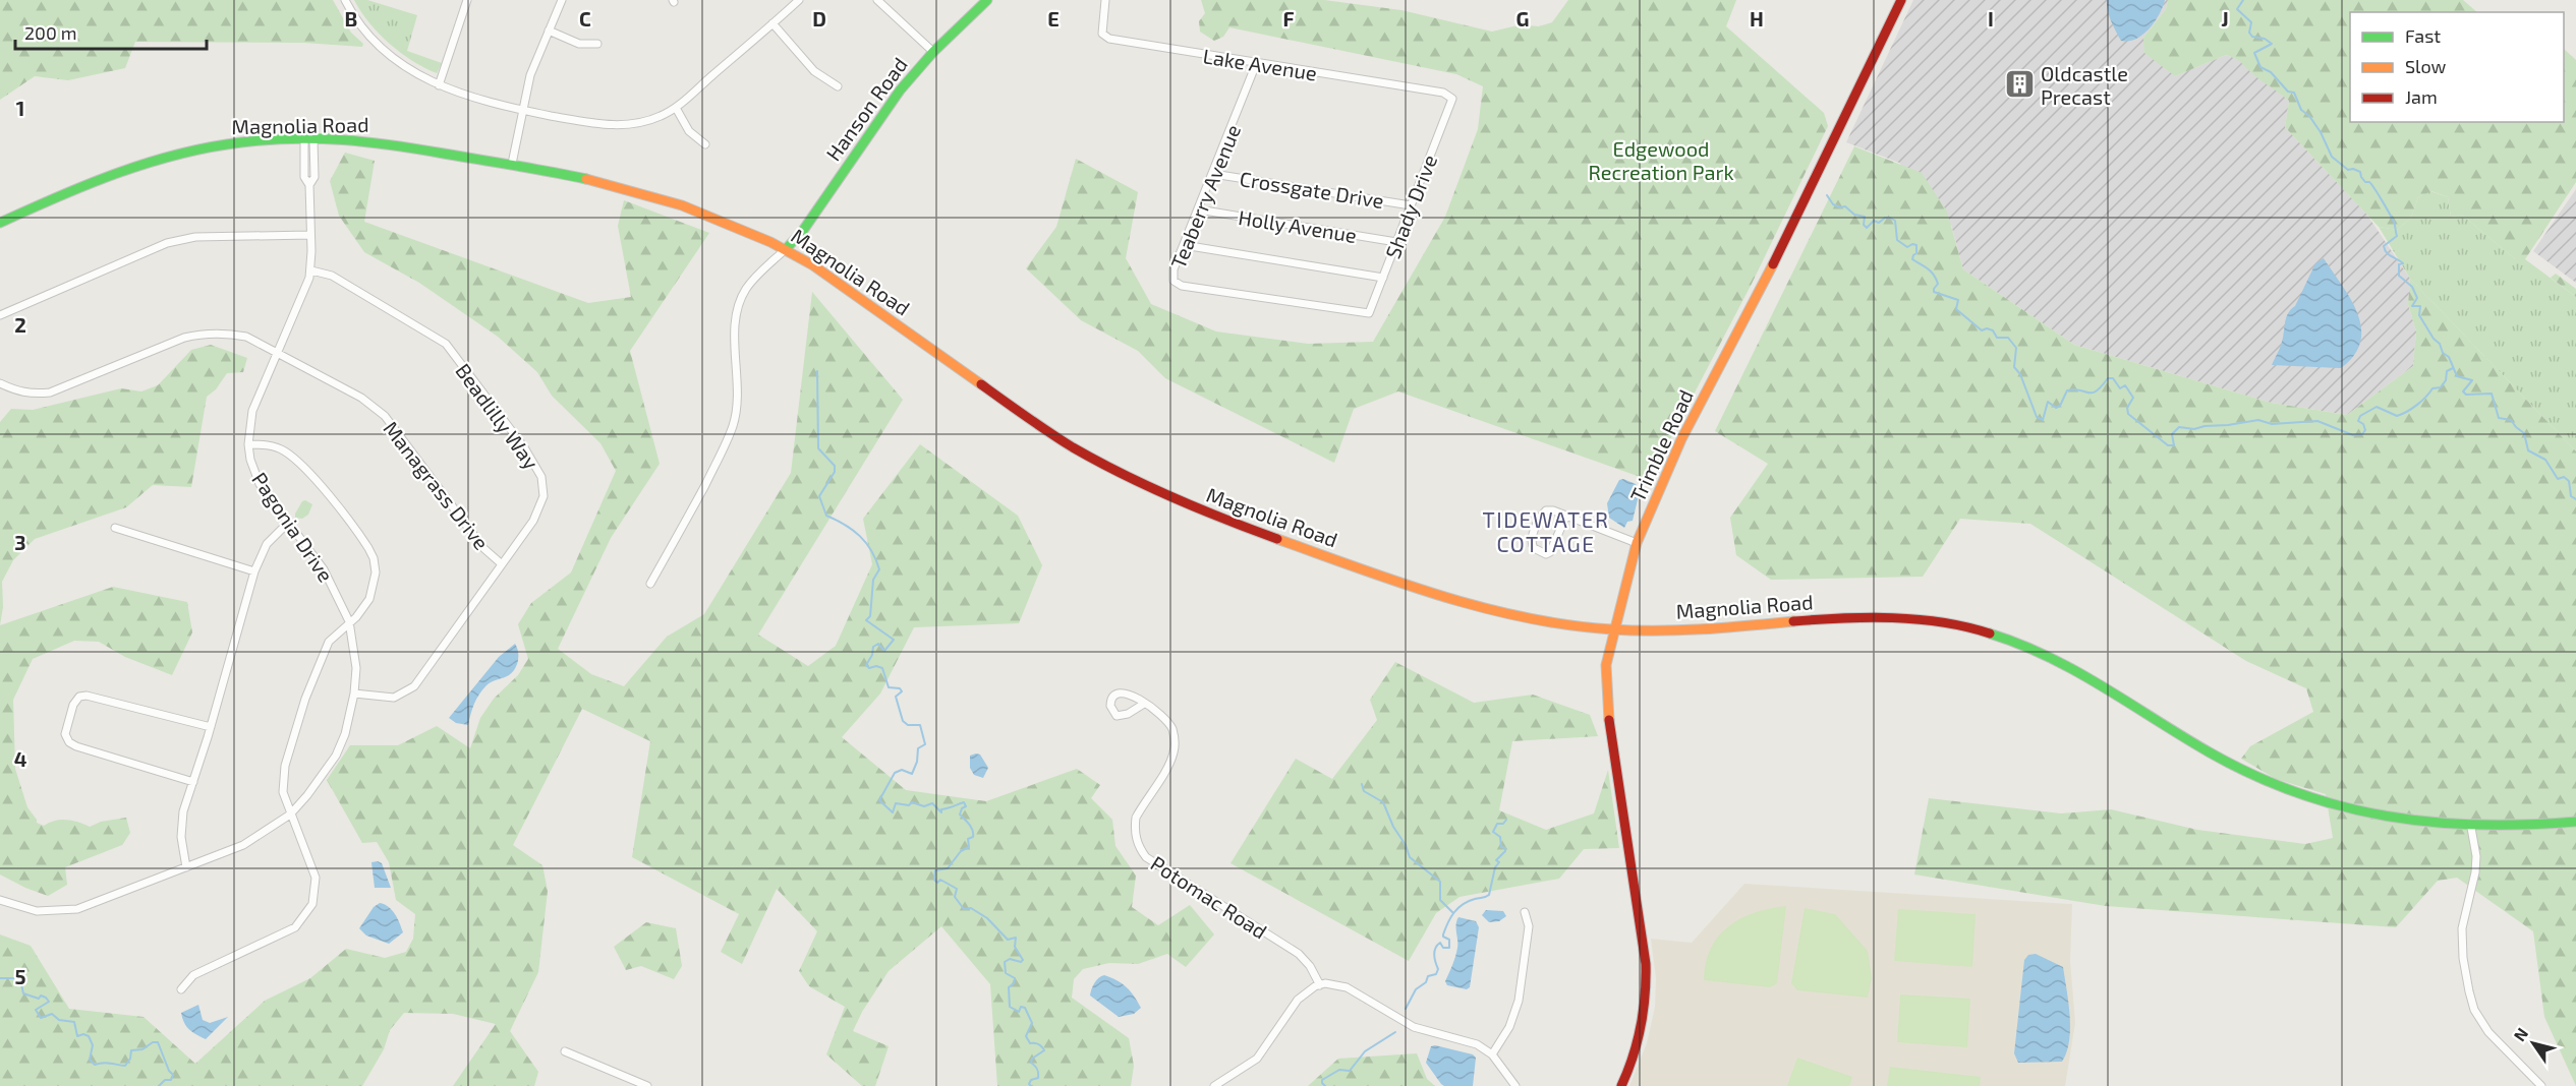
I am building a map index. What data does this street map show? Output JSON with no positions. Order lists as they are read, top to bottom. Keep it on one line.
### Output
{"streets":{"main road":["Hanson Road","Magnolia Road","Trimble Road"],"street":["Lake Avenue","Crossgate Drive","Teaberry Avenue","Shady Drive","Holly Avenue","Beadlilly Way","Managrass Drive","Pagonia Drive","Potomac Road"]},"crossings":[["Lake Avenue","Teaberry Avenue"],["Lake Avenue","Shady Drive"],["Hanson Road","Magnolia Road"],["Magnolia Road","Trimble Road"],["Magnolia Road","Pagonia Drive"],["Crossgate Drive","Teaberry Avenue"],["Crossgate Drive","Shady Drive"],["Teaberry Avenue","Shady Drive"],["Teaberry Avenue","Holly Avenue"],["Shady Drive","Holly Avenue"],["Beadlilly Way","Managrass Drive"],["Beadlilly Way","Pagonia Drive"],["Managrass Drive","Pagonia Drive"]],"districts":["TIDEWATER COTTAGE"],"parks":["Edgewood Recreation Park"],"places":{"building":["Oldcastle Precast"]},"legend":["Fast","Slow","Jam"],"scale_bar":"200 m","north":"top left","grid":{"columns":["B","C","D","E","F","G","H","I","J"],"rows":["1","2","3","4","5"]}}
